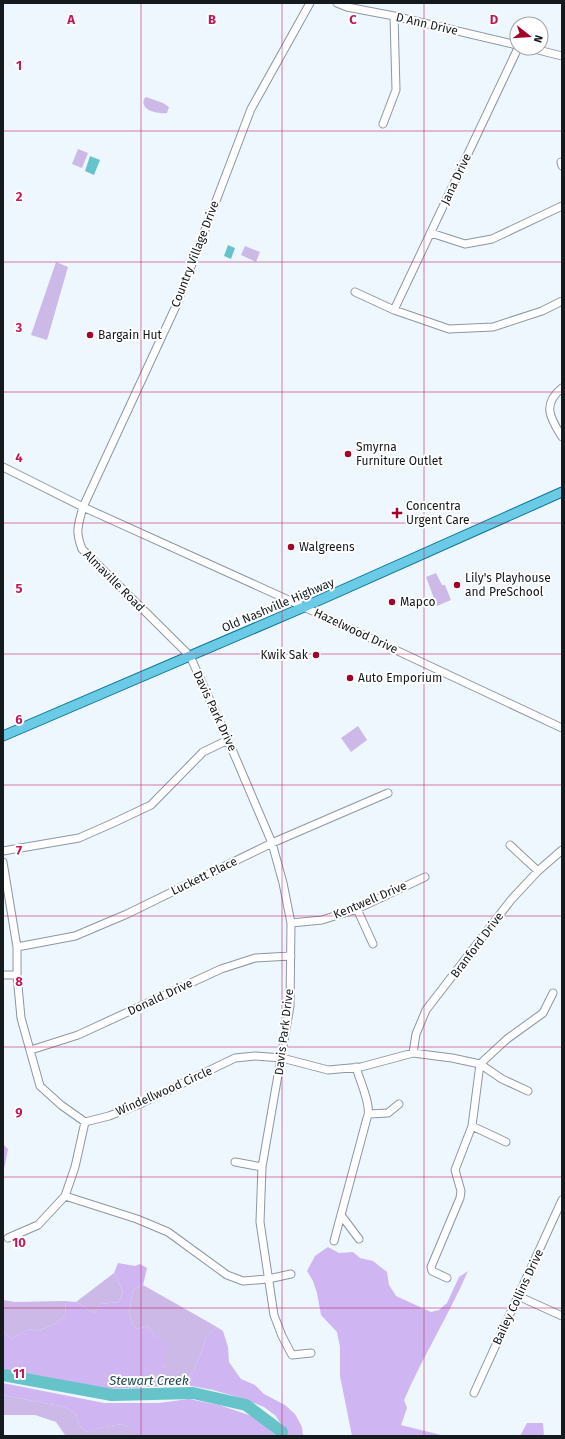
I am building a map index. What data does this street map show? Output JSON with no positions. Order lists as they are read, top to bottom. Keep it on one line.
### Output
{"streets":{"main road":["Old Nashville Highway"],"street":["D Ann Drive","Jana Drive","Country Village Drive","Almaville Road","Hazelwood Drive","Davis Park Drive","Luckett Place","Kentwell Drive","Branford Drive","Donald Drive","Windellwood Circle","Bailey Collins Drive"]},"crossings":[["Country Village Drive","Almaville Road"],["Country Village Drive","Hazelwood Drive"],["Almaville Road","Old Nashville Highway"],["Almaville Road","Hazelwood Drive"],["Almaville Road","Davis Park Drive"],["Old Nashville Highway","Hazelwood Drive"],["Old Nashville Highway","Davis Park Drive"],["Davis Park Drive","Luckett Place"],["Davis Park Drive","Kentwell Drive"],["Davis Park Drive","Donald Drive"],["Davis Park Drive","Windellwood Circle"],["Branford Drive","Windellwood Circle"]],"water":["Stewart Creek"],"places":{"other":["Bargain Hut","Smyrna Furniture Outlet","Walgreens","Lily's Playhouse and PreSchool","Mapco","Kwik Sak","Auto Emporium"],"health":["Concentra Urgent Care"]},"north":"right","grid":{"columns":["A","B","C","D"],"rows":["1","2","3","4","5","6","7","8","9","10","11"]}}
